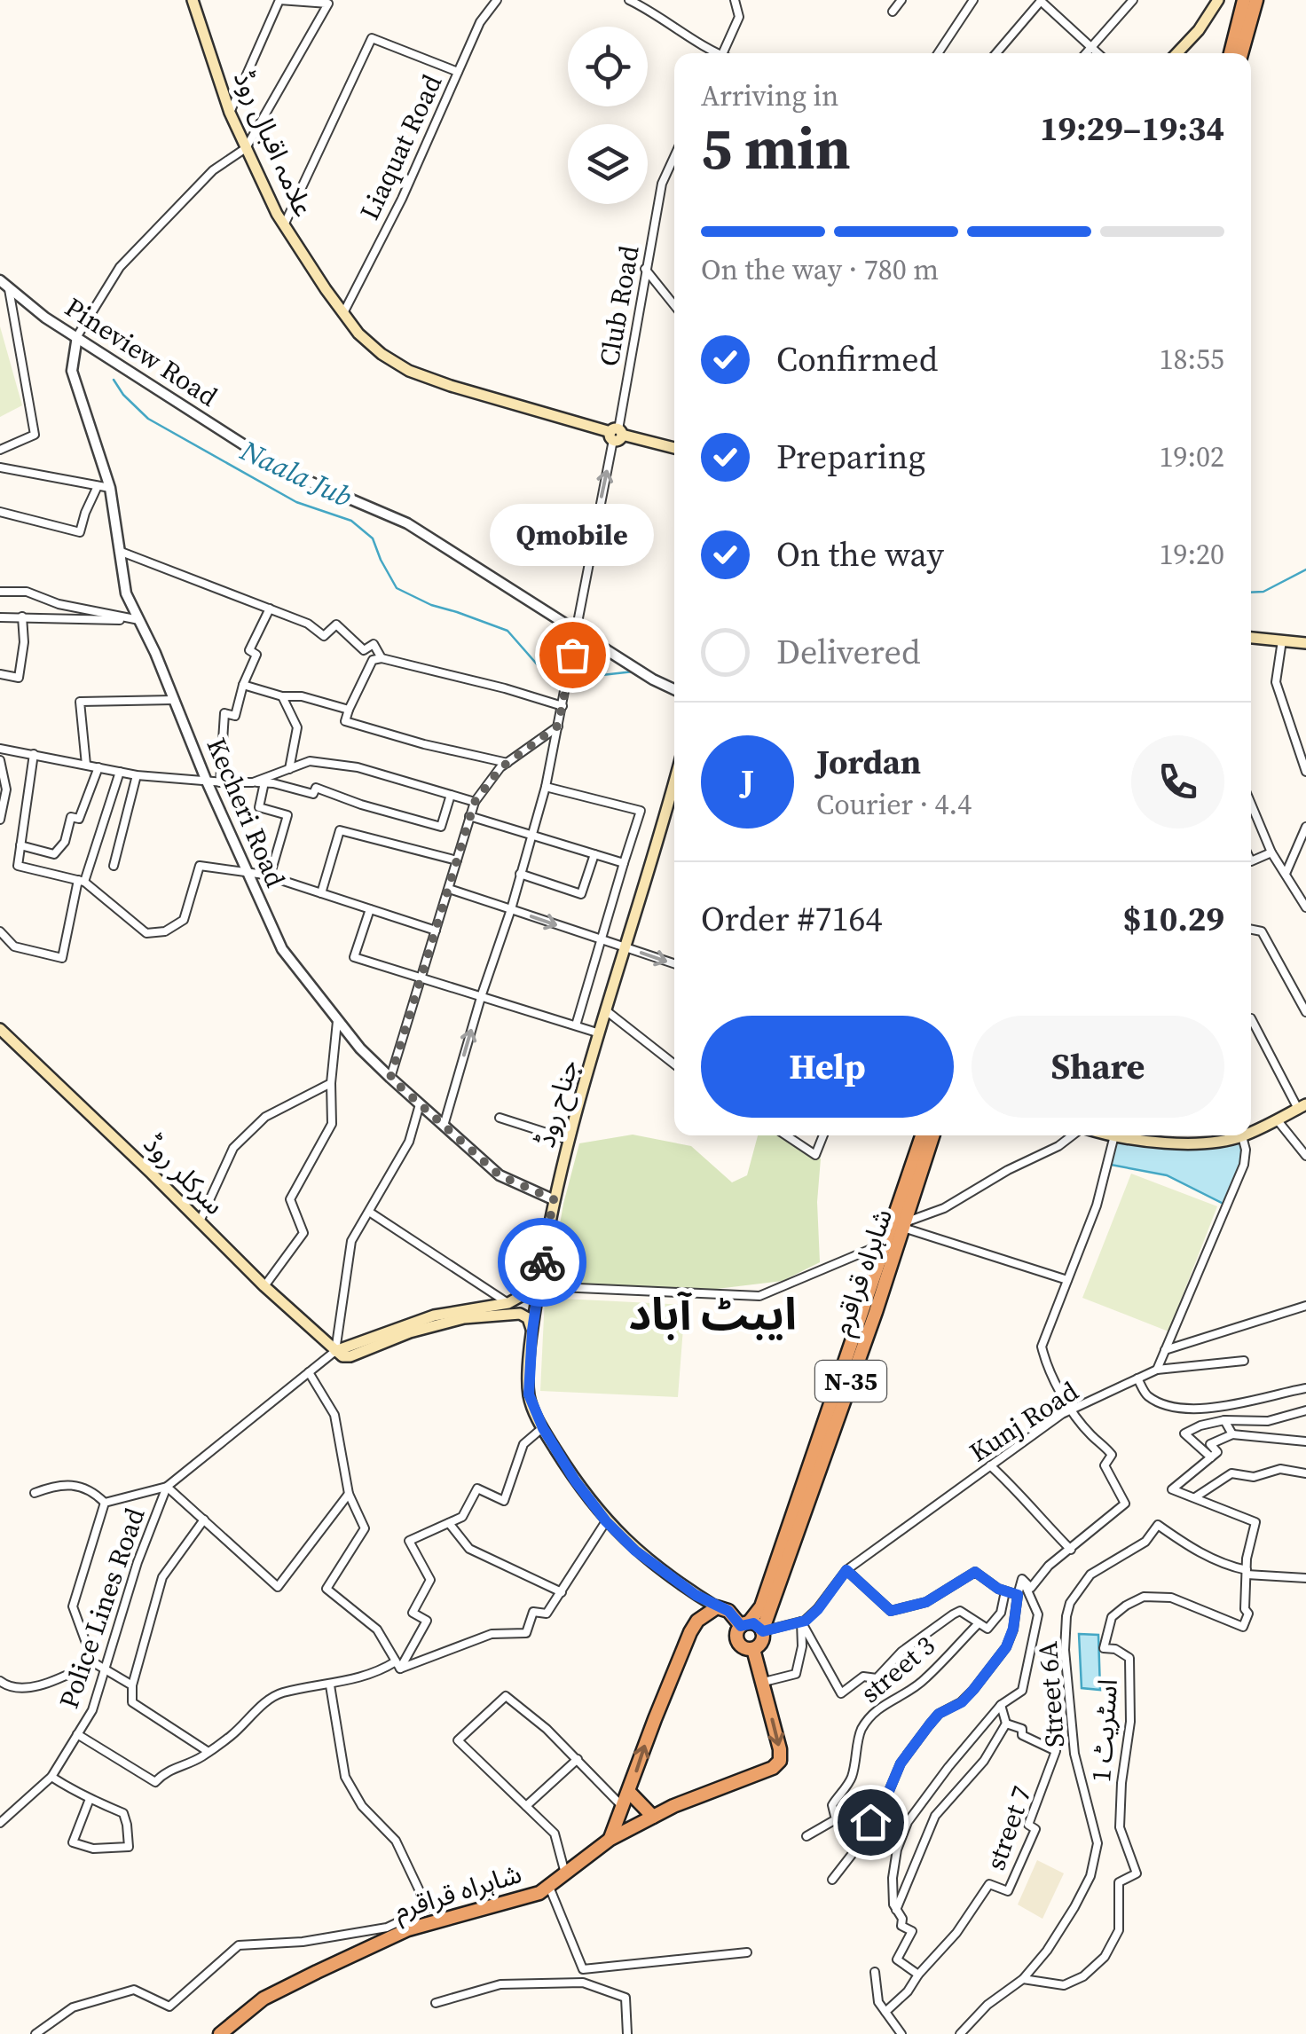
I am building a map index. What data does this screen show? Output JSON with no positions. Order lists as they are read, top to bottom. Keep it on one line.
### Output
{"streets":{"highway":["شاہراہ قراقرم","N-35"],"main road":["علامہ اقبال روڈ","جناح روڈ","سرکلر روڈ"],"street":["Liaquat Road","Club Road","Pineview Road","Kecheri Road","Kunj Road","Police Lines Road","street 3","Street 6A","اسٹریٹ 1","street 7"]},"crossings":[["علامہ اقبال روڈ","Liaquat Road"],["علامہ اقبال روڈ","Club Road"],["Club Road","Pineview Road"],["Club Road","Kecheri Road"],["Pineview Road","Kecheri Road"],["Kecheri Road","جناح روڈ"],["جناح روڈ","شاہراہ قراقرم"],["سرکلر روڈ","Police Lines Road"],["Street 6A","اسٹریٹ 1"]],"districts":["ایبٹ آباد"],"water":["Naala Jub"],"places":["Qmobile"],"page":{"heading":["5 min","Arriving in","19:29–19:34"],"panel":["Jordan","Courier · 4.4","Order #7164","$10.29"],"bar":"On the way · 780 m","list":[["Confirmed","18:55"],["Preparing","19:02"],["On the way","19:20"],"Delivered"],"bubble":"Qmobile","round":"J","buttons":["Help","Share"]}}
